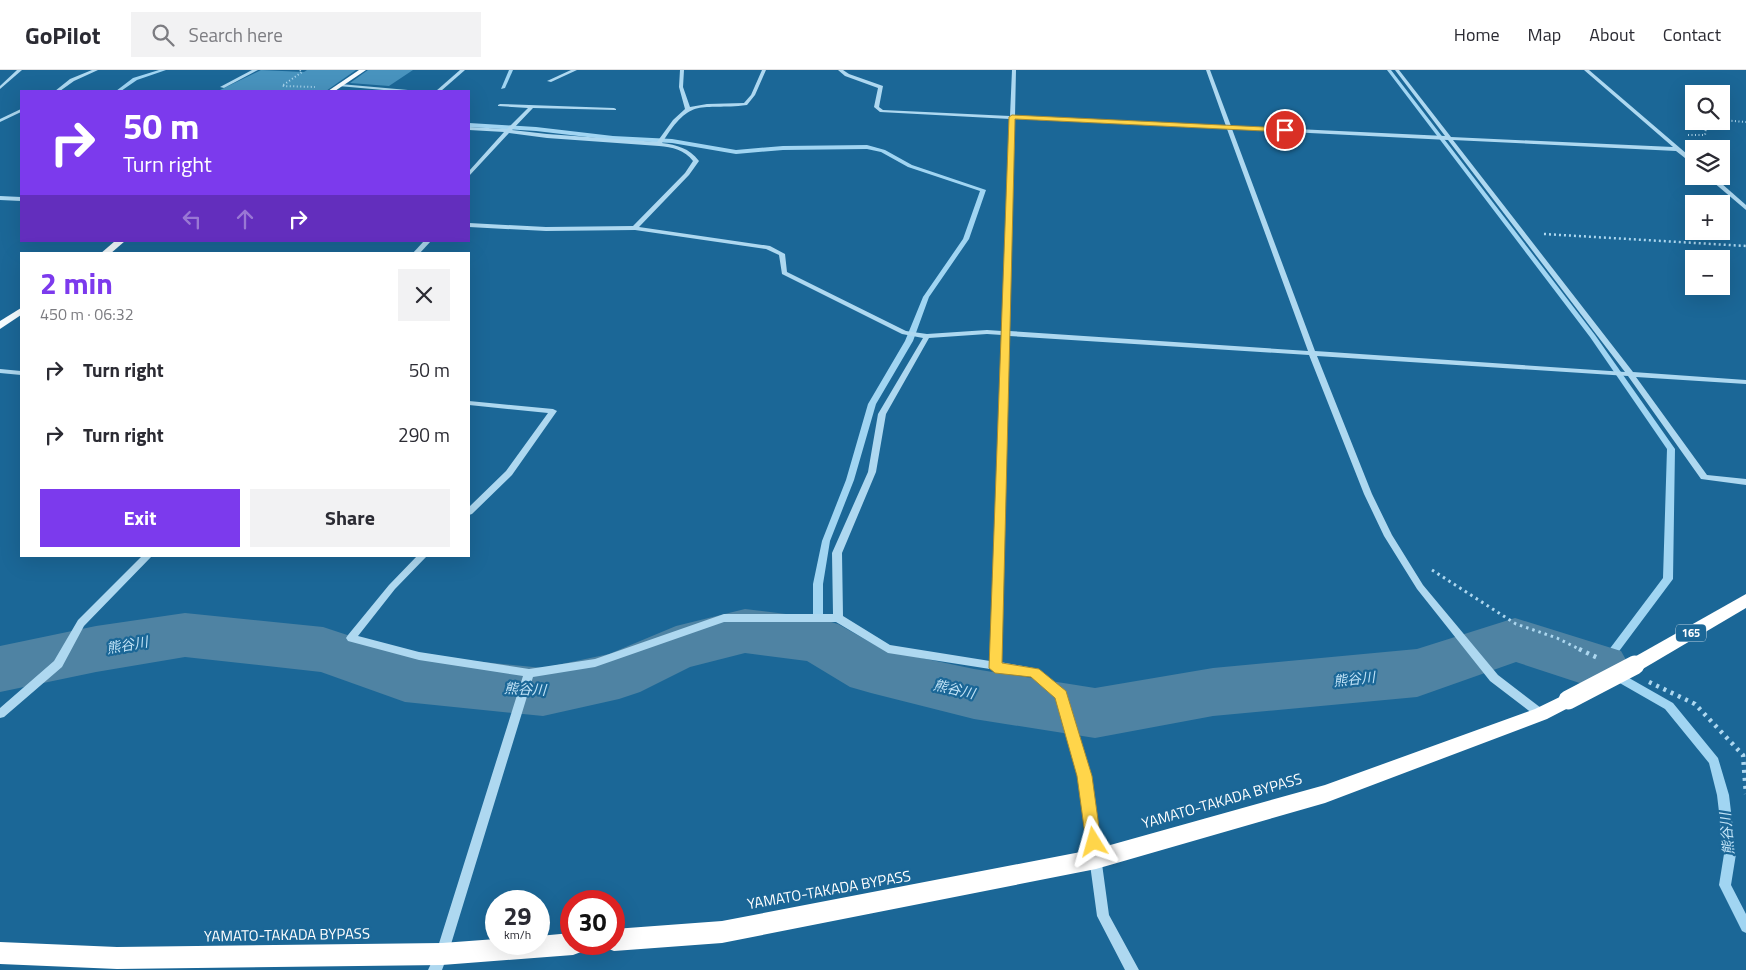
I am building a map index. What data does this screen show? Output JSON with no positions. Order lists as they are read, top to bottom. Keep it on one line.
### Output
{"streets":{"highway":["165","YAMATO-TAKADA BYPASS"]},"water":["熊谷川"],"page":{"header":"GoPilot","search":"Search here","nav":["Home","Map","About","Contact"],"map_buttons":["+","−"],"turn":["50 m","Turn right"],"heading":["2 min","450 m · 06:32"],"list":[{"name":"Turn right","value":"50 m"},{"name":"Turn right","value":"290 m"}],"buttons":["Exit","Share"],"speed":"29 km/h","limit":"30"}}
